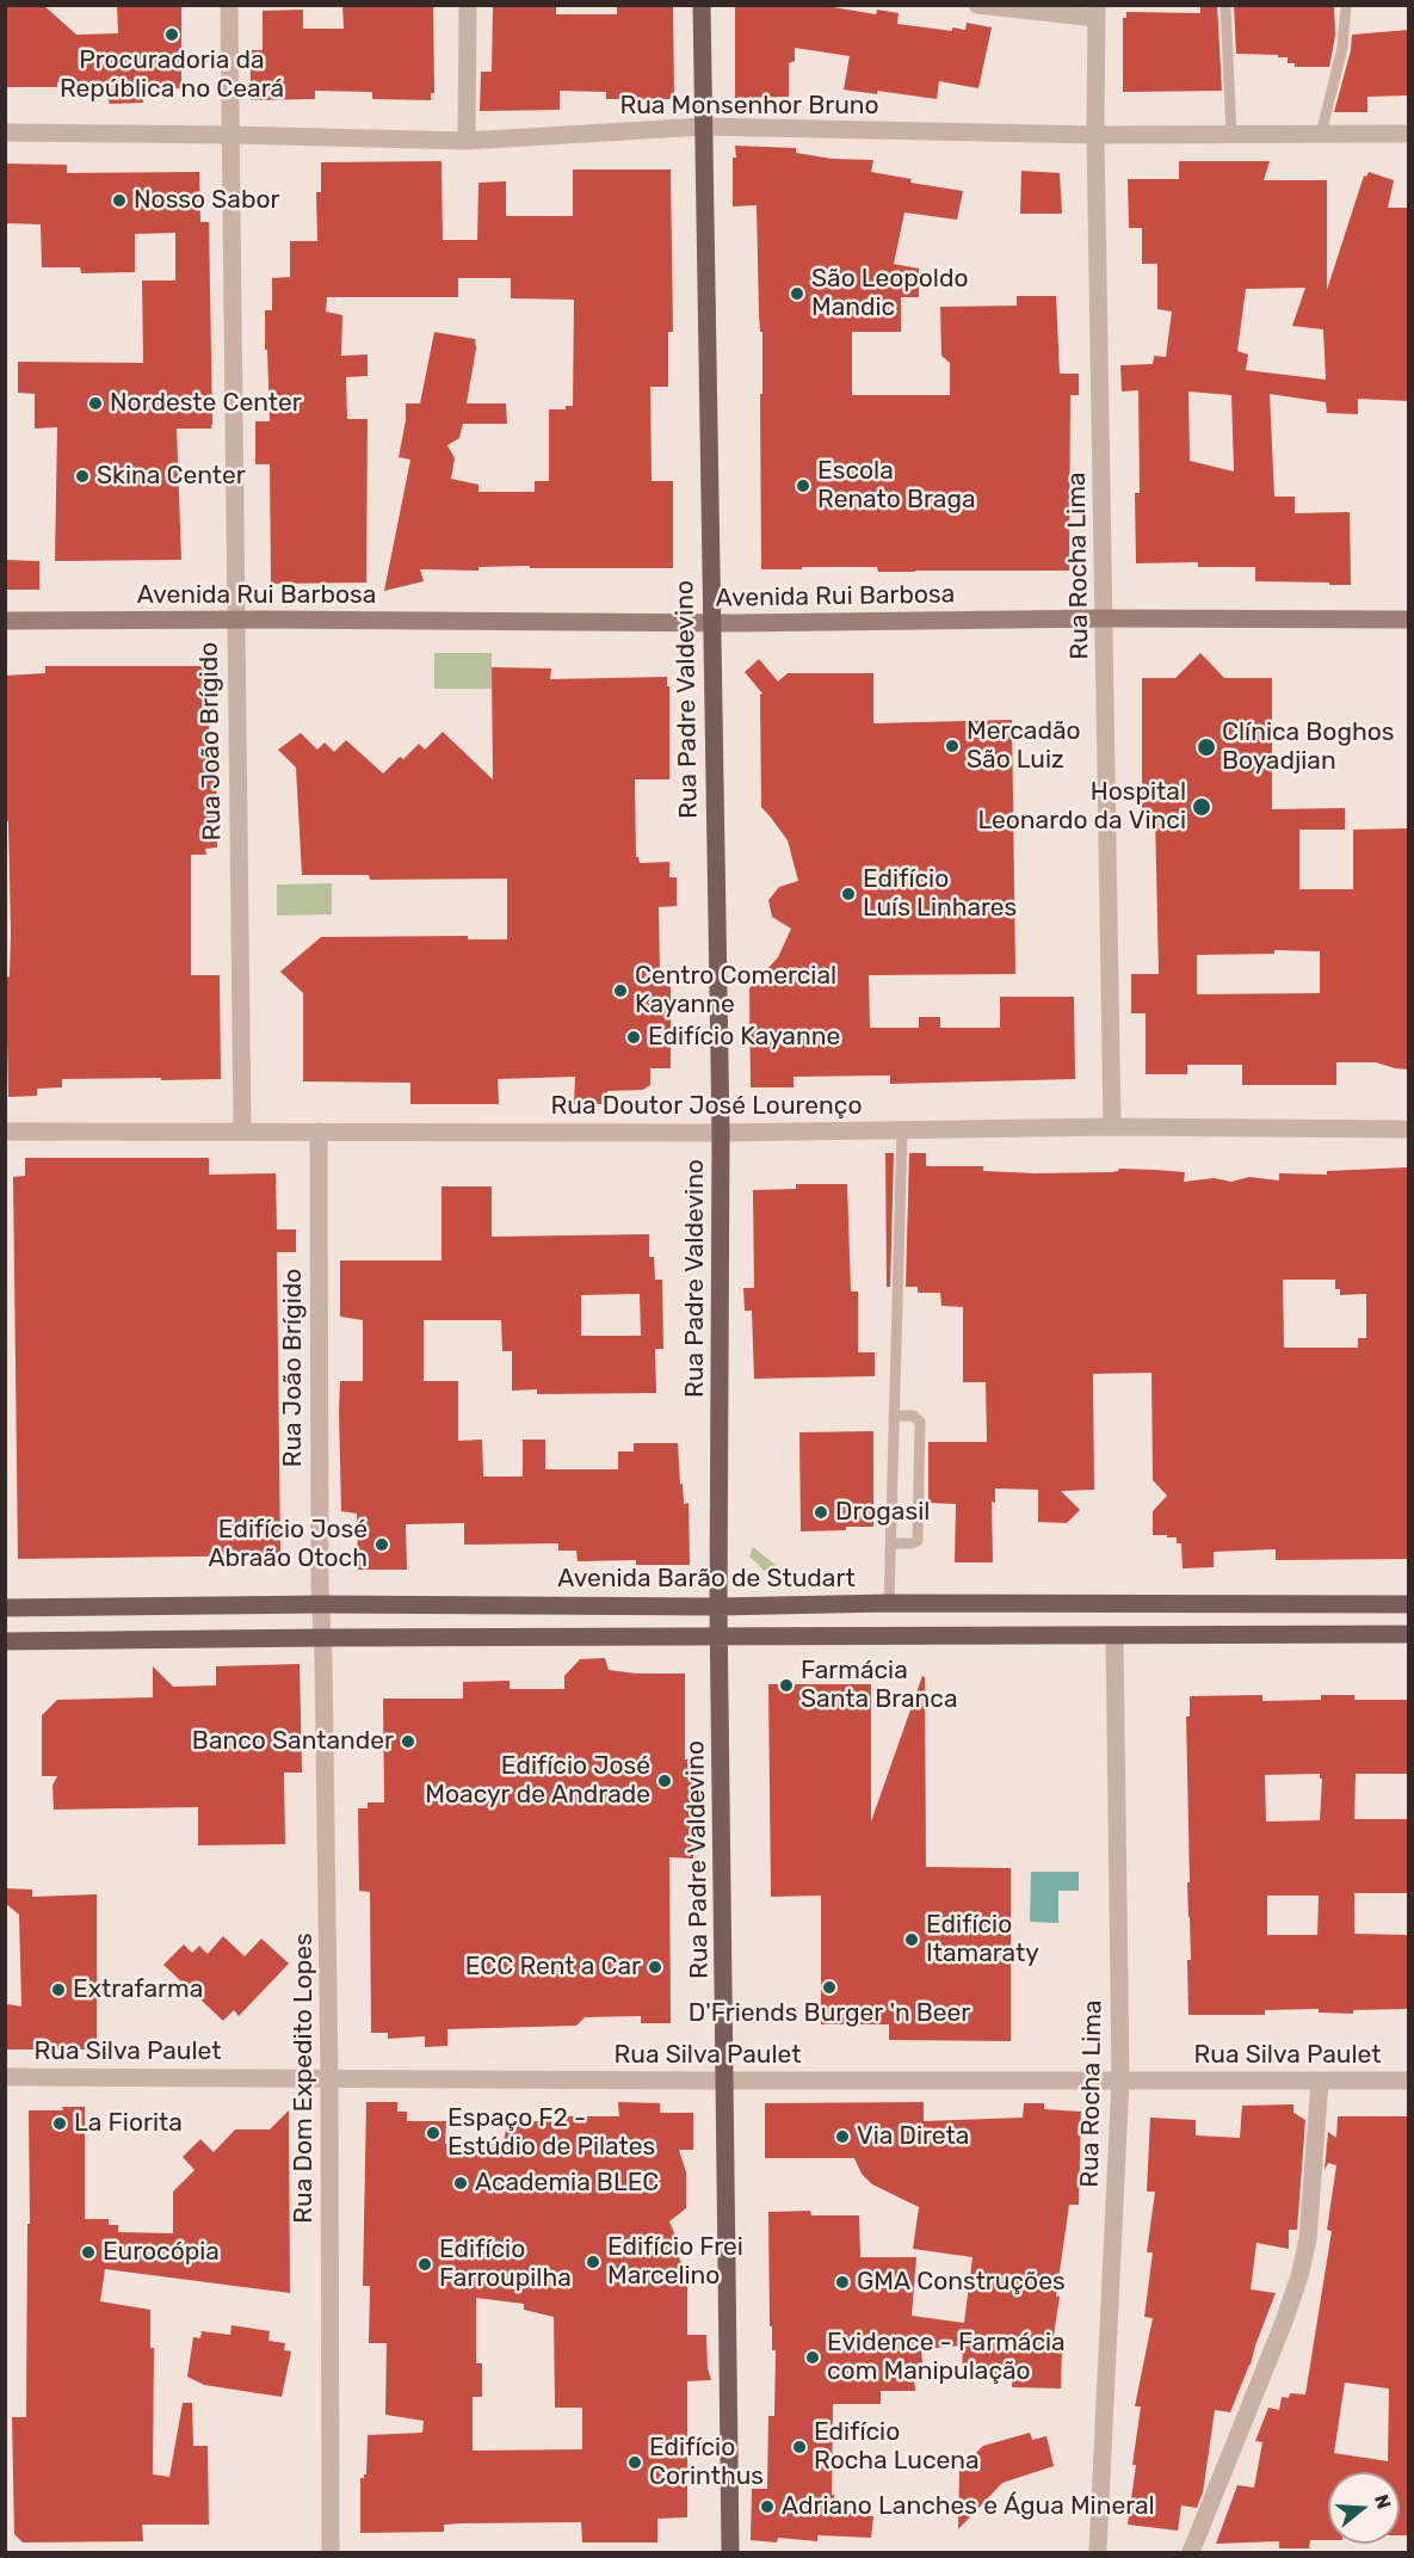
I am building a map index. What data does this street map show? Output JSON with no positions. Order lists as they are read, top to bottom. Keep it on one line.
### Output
{"streets":{"main road":["Avenida Rui Barbosa","Rua Padre Valdevino","Avenida Barão de Studart"],"street":["Rua Monsenhor Bruno","Rua Rocha Lima","Rua João Brígido","Rua Doutor José Lourenço","Rua Silva Paulet","Rua Dom Expedito Lopes"]},"crossings":[["Rua Monsenhor Bruno","Rua Rocha Lima"],["Rua Monsenhor Bruno","Rua Padre Valdevino"],["Rua Monsenhor Bruno","Rua João Brígido"],["Rua Rocha Lima","Avenida Rui Barbosa"],["Rua Rocha Lima","Rua Doutor José Lourenço"],["Rua Rocha Lima","Rua Silva Paulet"],["Avenida Rui Barbosa","Rua Padre Valdevino"],["Avenida Rui Barbosa","Rua João Brígido"],["Rua Padre Valdevino","Rua Doutor José Lourenço"],["Rua Padre Valdevino","Avenida Barão de Studart"],["Rua Padre Valdevino","Rua Silva Paulet"],["Rua João Brígido","Rua Doutor José Lourenço"],["Rua João Brígido","Avenida Barão de Studart"],["Rua João Brígido","Rua Dom Expedito Lopes"],["Avenida Barão de Studart","Rua Dom Expedito Lopes"],["Rua Silva Paulet","Rua Dom Expedito Lopes"]],"places":["Procuradoria da República no Ceará","Nosso Sabor","São Leopoldo Mandic","Nordeste Center","Skina Center","Escola Renato Braga","Mercadão São Luiz","Clínica Boghos Boyadjian","Hospital Leonardo da Vinci","Edifício Luís Linhares","Centro Comercial Kayanne","Edifício Kayanne","Drogasil","Edifício José Abraão Otoch","Farmácia Santa Branca","Banco Santander","Edifício José Moacyr de Andrade","Edifício Itamaraty","ECC Rent a Car","D'Friends Burger 'n Beer","Extrafarma","La Fiorita","Espaço F2 - Estúdio de Pilates","Via Direta","Academia BLEC","Eurocópia","Edifício Frei Marcelino","Edifício Farroupilha","GMA Construções","Evidence - Farmácia com Manipulação","Edifício Rocha Lucena","Edifício Corinthus","Adriano Lanches e Água Mineral"],"north":"right"}
